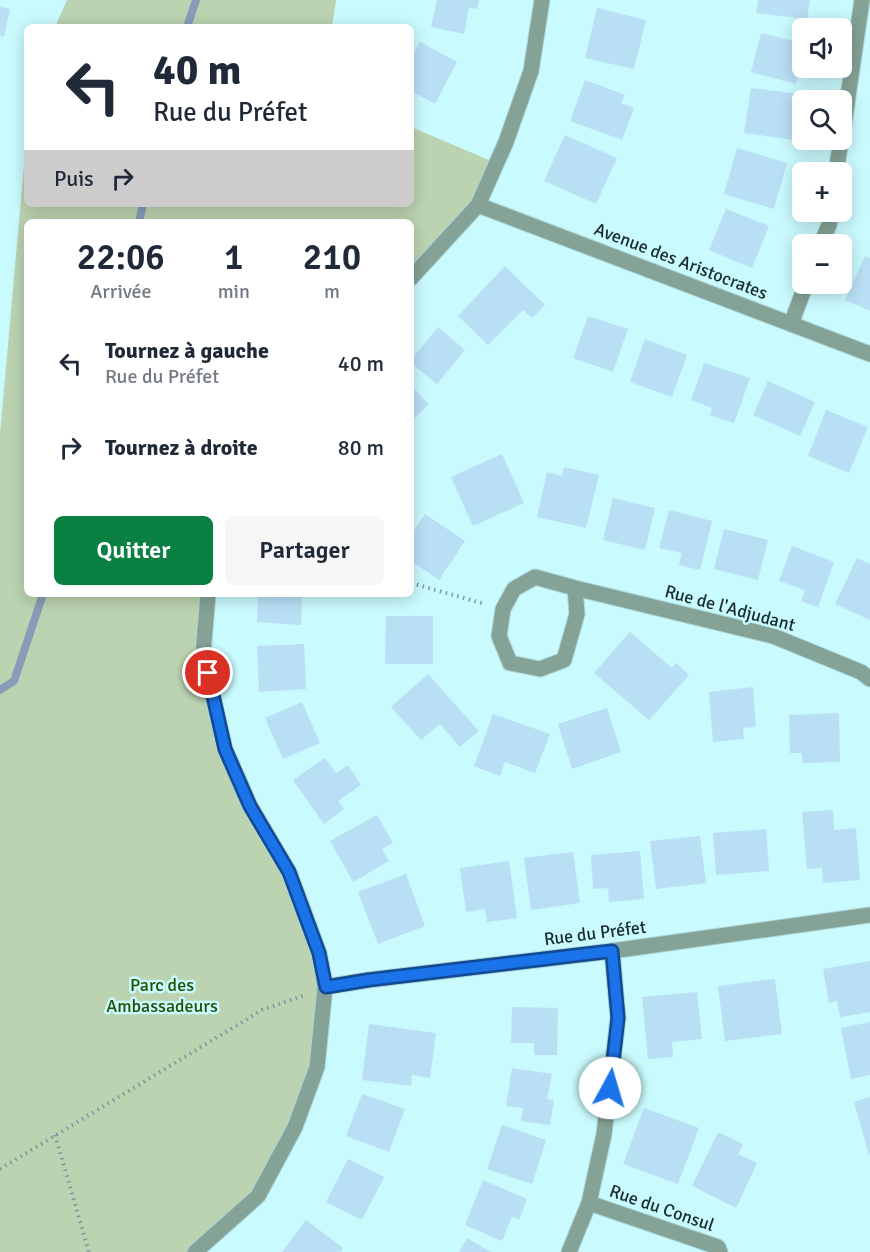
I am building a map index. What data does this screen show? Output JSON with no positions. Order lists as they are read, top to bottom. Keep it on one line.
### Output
{"streets":{"street":["Avenue des Aristocrates","Rue de l'Adjudant","Rue du Préfet","Rue du Consul"]},"parks":["Parc des Ambassadeurs"],"page":{"map_buttons":["+","−"],"turn":["40 m","Rue du Préfet"],"then":"Puis","eta":["22:06","Arrivée","1","min","210","m"],"list":[{"name":"Tournez à gauche","note":"Rue du Préfet","value":"40 m"},{"name":"Tournez à droite","value":"80 m"}],"buttons":["Quitter","Partager"]}}
